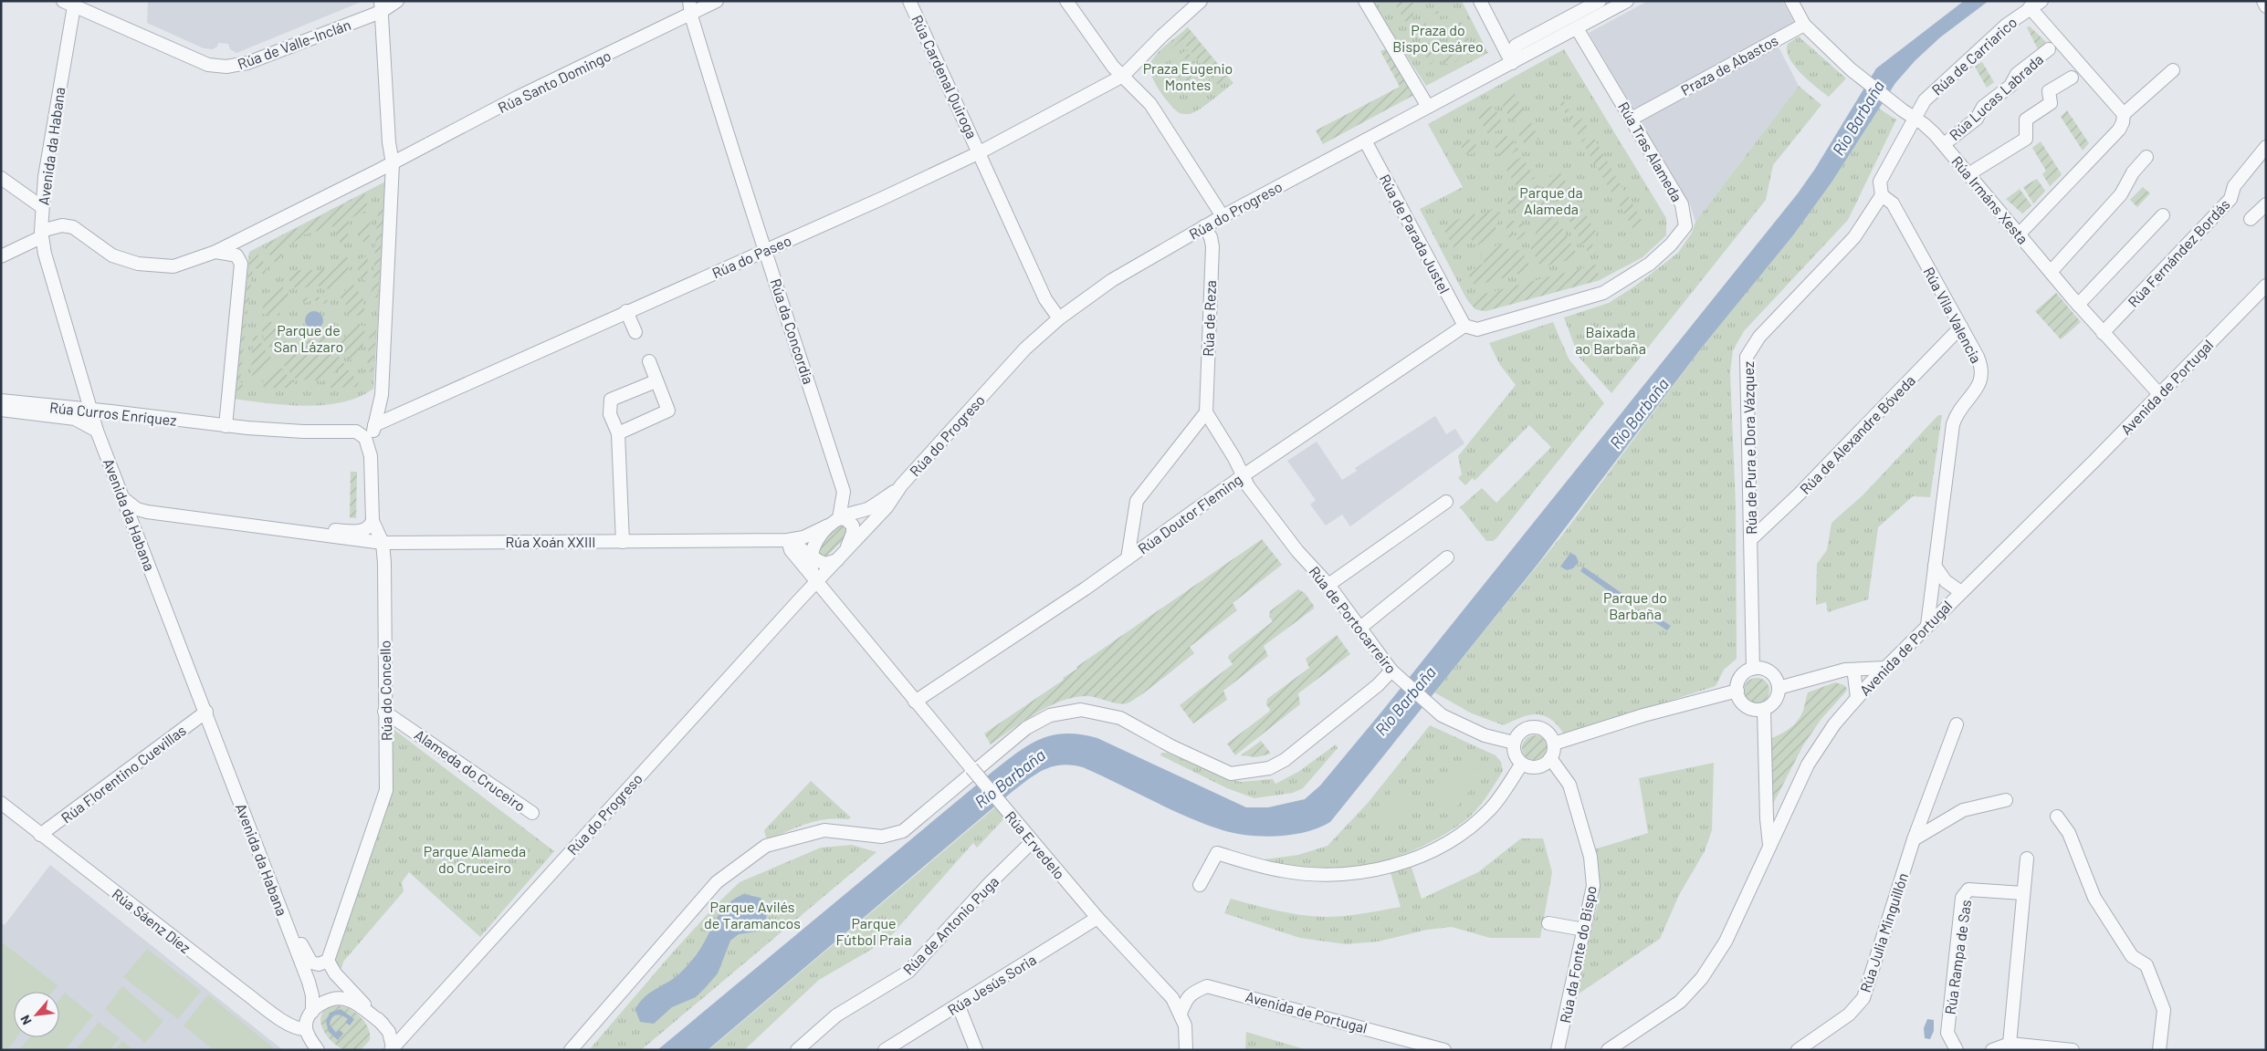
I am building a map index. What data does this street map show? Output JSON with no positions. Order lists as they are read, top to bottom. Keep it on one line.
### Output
{"streets":{"street":["Rúa de Valle-Inclán","Rúa de Carriarico","Praza de Abastos","Rúa Cardenal Quiroga","Rúa Santo Domingo","Rúa Lucas Labrada","Avenida da Habana","Rúa Tras Alameda","Rúa Irmáns Xesta","Rúa do Progreso","Rúa de Parada Justel","Rúa Fernández Bordás","Rúa do Paseo","Rúa Vila Valencia","Rúa de Reza","Rúa da Concordia","Avenida de Portugal","Rúa Curros Enríquez","Rúa de Alexandre Bóveda","Rúa de Pura e Dora Vázquez","Rúa Doutor Fleming","Rúa Xoán XXIII","Rúa de Portocarreiro","Rúa do Concello","Alameda do Cruceiro","Rúa Florentino Cuevillas","Rúa Ervedelo","Rúa Sáenz Díez","Rúa de Antonio Puga","Rúa Julia Minguillón","Rúa da Fonte do Bispo","Rúa Rampa de Sas","Rúa Jesús Soria"]},"crossings":[["Rúa de Valle-Inclán","Avenida da Habana"],["Rúa de Carriarico","Rúa Irmáns Xesta"],["Rúa de Carriarico","Rúa Vila Valencia"],["Rúa de Carriarico","Rúa de Pura e Dora Vázquez"],["Praza de Abastos","Rúa Tras Alameda"],["Praza de Abastos","Rúa Irmáns Xesta"],["Rúa Cardenal Quiroga","Rúa do Progreso"],["Rúa Cardenal Quiroga","Rúa do Paseo"],["Rúa Santo Domingo","Rúa da Concordia"],["Rúa Lucas Labrada","Rúa Irmáns Xesta"],["Avenida da Habana","Rúa Curros Enríquez"],["Avenida da Habana","Rúa Xoán XXIII"],["Avenida da Habana","Rúa Florentino Cuevillas"],["Rúa Tras Alameda","Rúa do Progreso"],["Rúa Tras Alameda","Rúa de Parada Justel"],["Rúa Tras Alameda","Rúa Doutor Fleming"],["Rúa Irmáns Xesta","Rúa Fernández Bordás"],["Rúa Irmáns Xesta","Avenida de Portugal"],["Rúa do Progreso","Rúa de Parada Justel"],["Rúa do Progreso","Rúa de Reza"],["Rúa do Progreso","Rúa da Concordia"],["Rúa do Progreso","Rúa Xoán XXIII"],["Rúa do Progreso","Rúa Ervedelo"],["Rúa de Parada Justel","Rúa Doutor Fleming"],["Rúa do Paseo","Rúa da Concordia"],["Rúa Vila Valencia","Avenida de Portugal"],["Rúa Vila Valencia","Rúa de Alexandre Bóveda"],["Rúa Vila Valencia","Rúa de Pura e Dora Vázquez"],["Avenida de Portugal","Rúa Ervedelo"],["Rúa Curros Enríquez","Rúa do Concello"],["Rúa de Alexandre Bóveda","Rúa de Pura e Dora Vázquez"],["Rúa Doutor Fleming","Rúa de Portocarreiro"],["Rúa Doutor Fleming","Rúa Ervedelo"],["Rúa Xoán XXIII","Rúa do Concello"],["Rúa de Portocarreiro","Rúa da Fonte do Bispo"],["Rúa do Concello","Alameda do Cruceiro"],["Rúa Florentino Cuevillas","Rúa Sáenz Díez"],["Rúa Ervedelo","Rúa de Antonio Puga"],["Rúa Ervedelo","Rúa Jesús Soria"]],"water":["Río Barbaña"],"parks":["Praza do Bispo Cesáreo","Praza Eugenio Montes","Parque da Alameda","Parque de San Lázaro","Baixada ao Barbaña","Parque do Barbaña","Parque Alameda do Cruceiro","Parque Avilés de Taramancos","Parque Fútbol Praia"],"north":"bottom left"}
